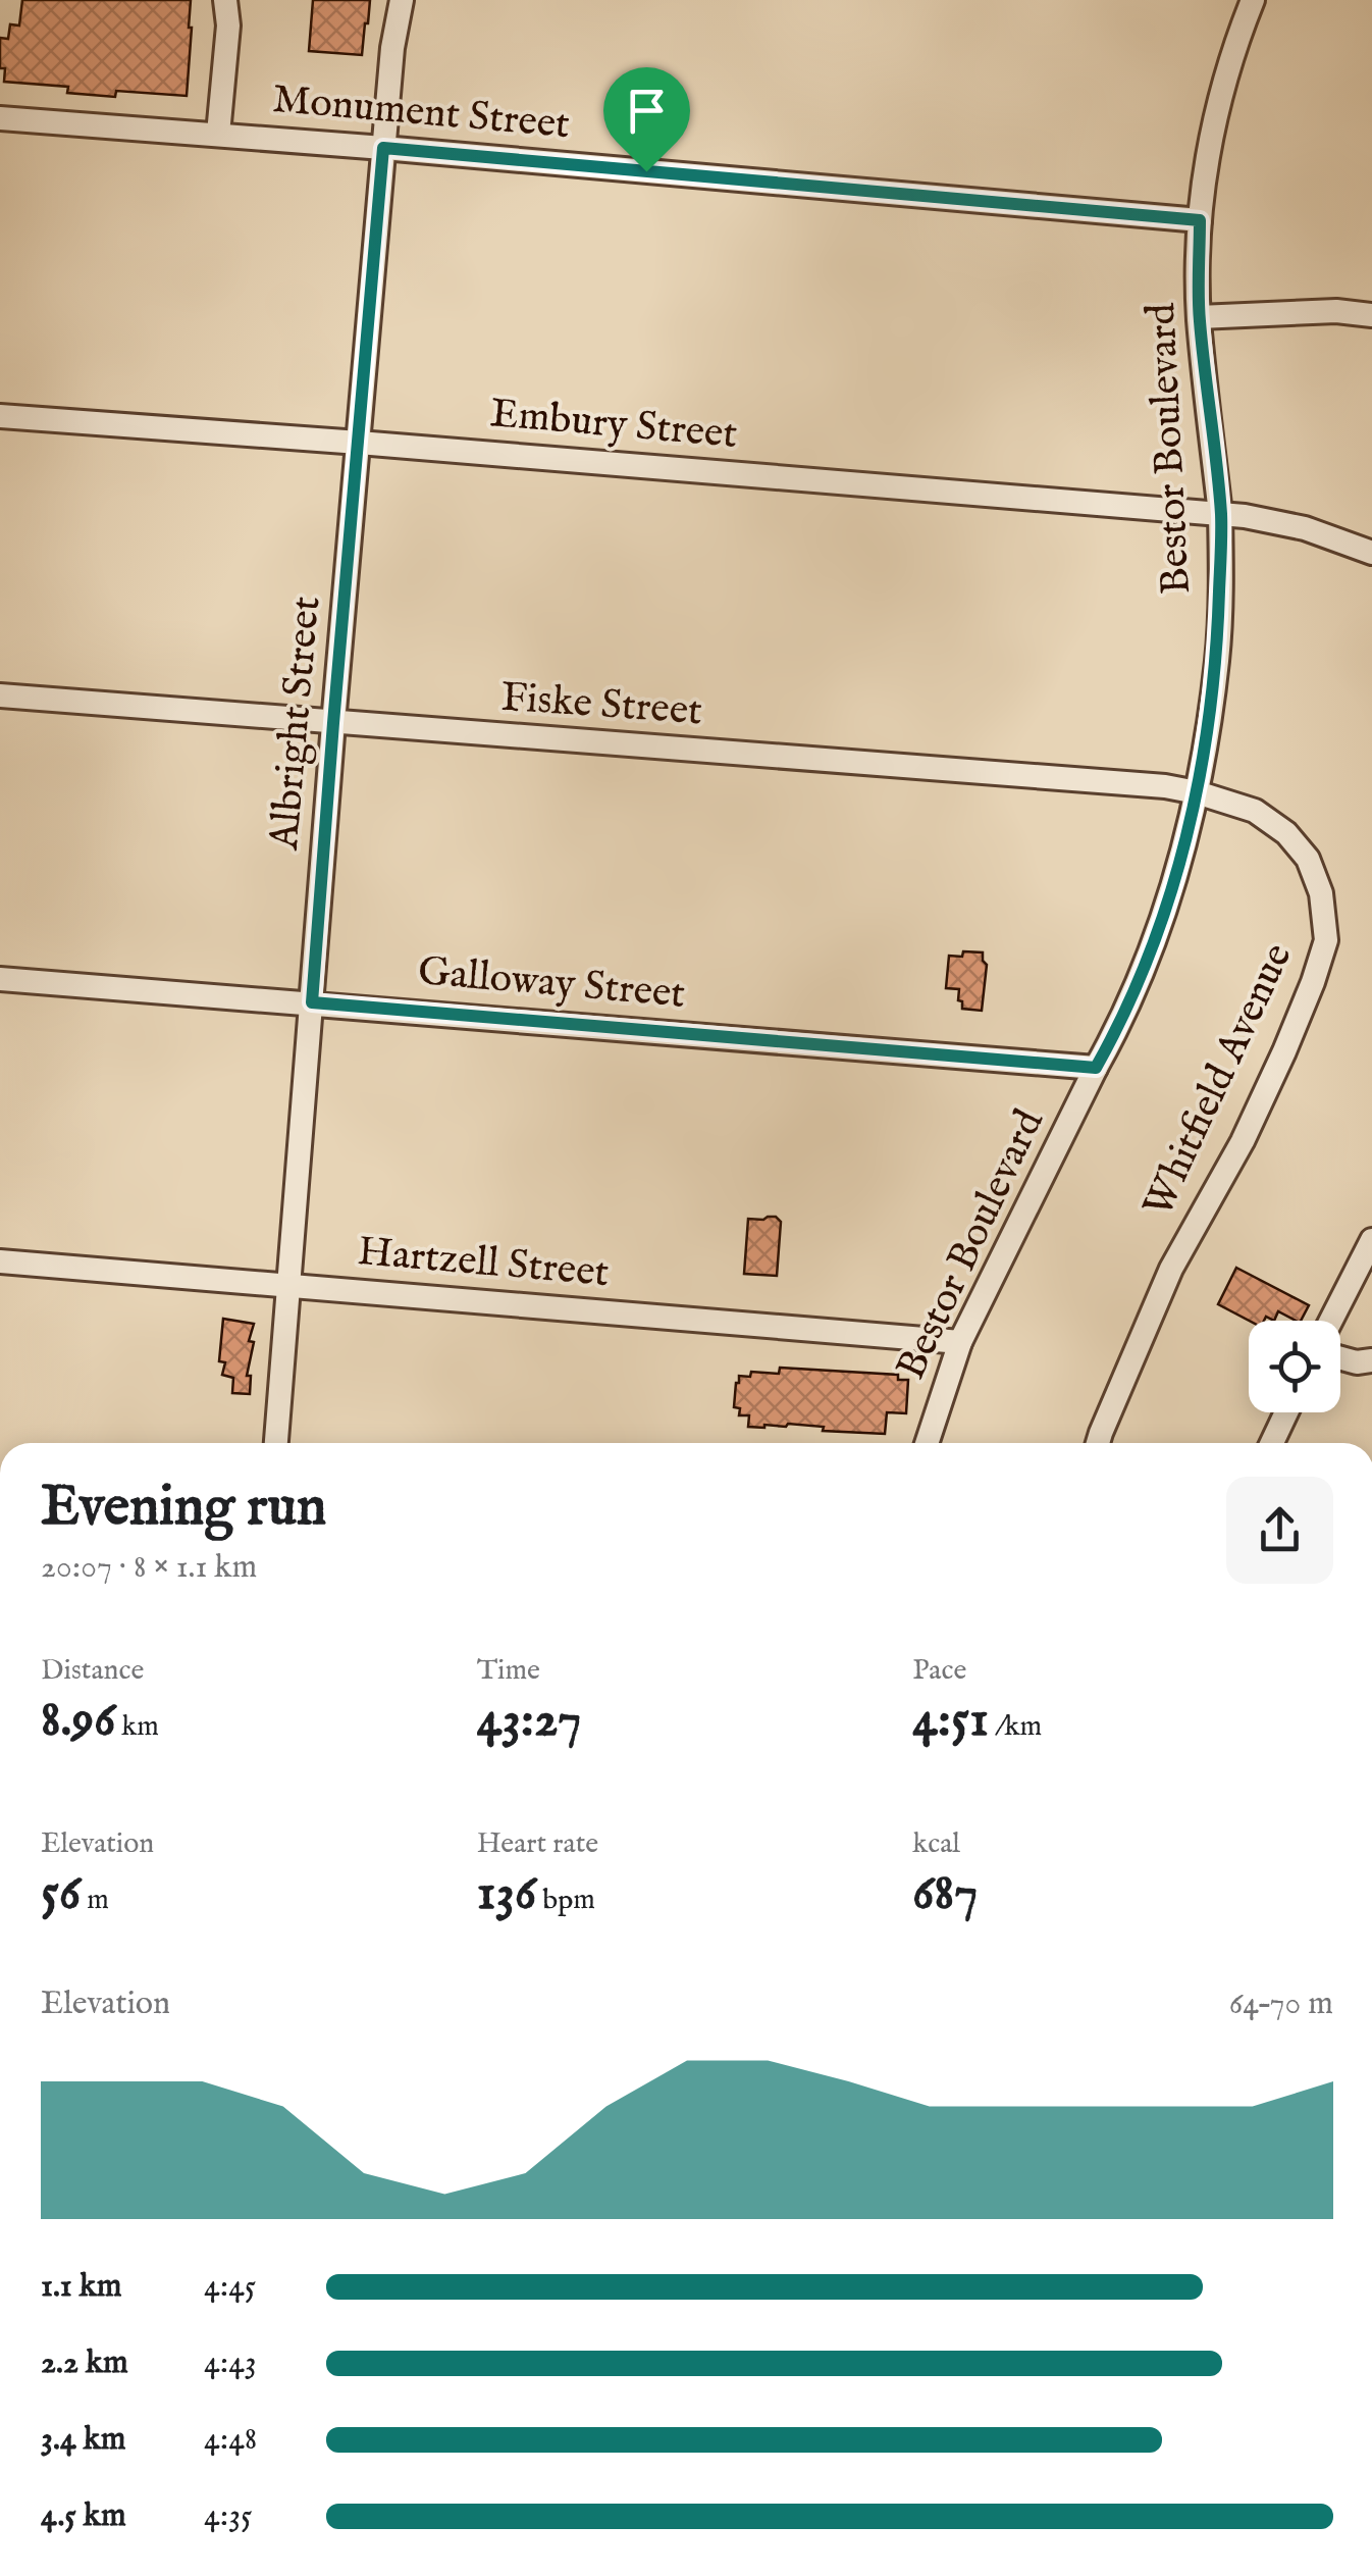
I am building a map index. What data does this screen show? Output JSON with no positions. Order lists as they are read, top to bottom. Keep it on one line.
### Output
{"streets":{"street":["Monument Street","Embury Street","Bestor Boulevard","Fiske Street","Albright Street","Galloway Street","Whitfield Avenue","Hartzell Street"]},"crossings":[["Monument Street","Bestor Boulevard"],["Monument Street","Albright Street"],["Embury Street","Bestor Boulevard"],["Embury Street","Albright Street"],["Bestor Boulevard","Fiske Street"],["Bestor Boulevard","Galloway Street"],["Bestor Boulevard","Whitfield Avenue"],["Bestor Boulevard","Hartzell Street"],["Fiske Street","Albright Street"],["Fiske Street","Whitfield Avenue"],["Albright Street","Galloway Street"],["Albright Street","Hartzell Street"]],"page":{"heading":["Evening run","20:07 · 8 × 1.1 km"],"stats":[["Distance","8.96 km"],["Time","43:27"],["Pace","4:51 /km"],["Elevation","56 m"],["Heart rate","136 bpm"],["kcal","687"]],"chart":["Elevation","64–70 m"],"list":[{"name":"1.1 km","note":"4:45"},{"name":"2.2 km","note":"4:43"},{"name":"3.4 km","note":"4:48"},{"name":"4.5 km","note":"4:35"}]}}
